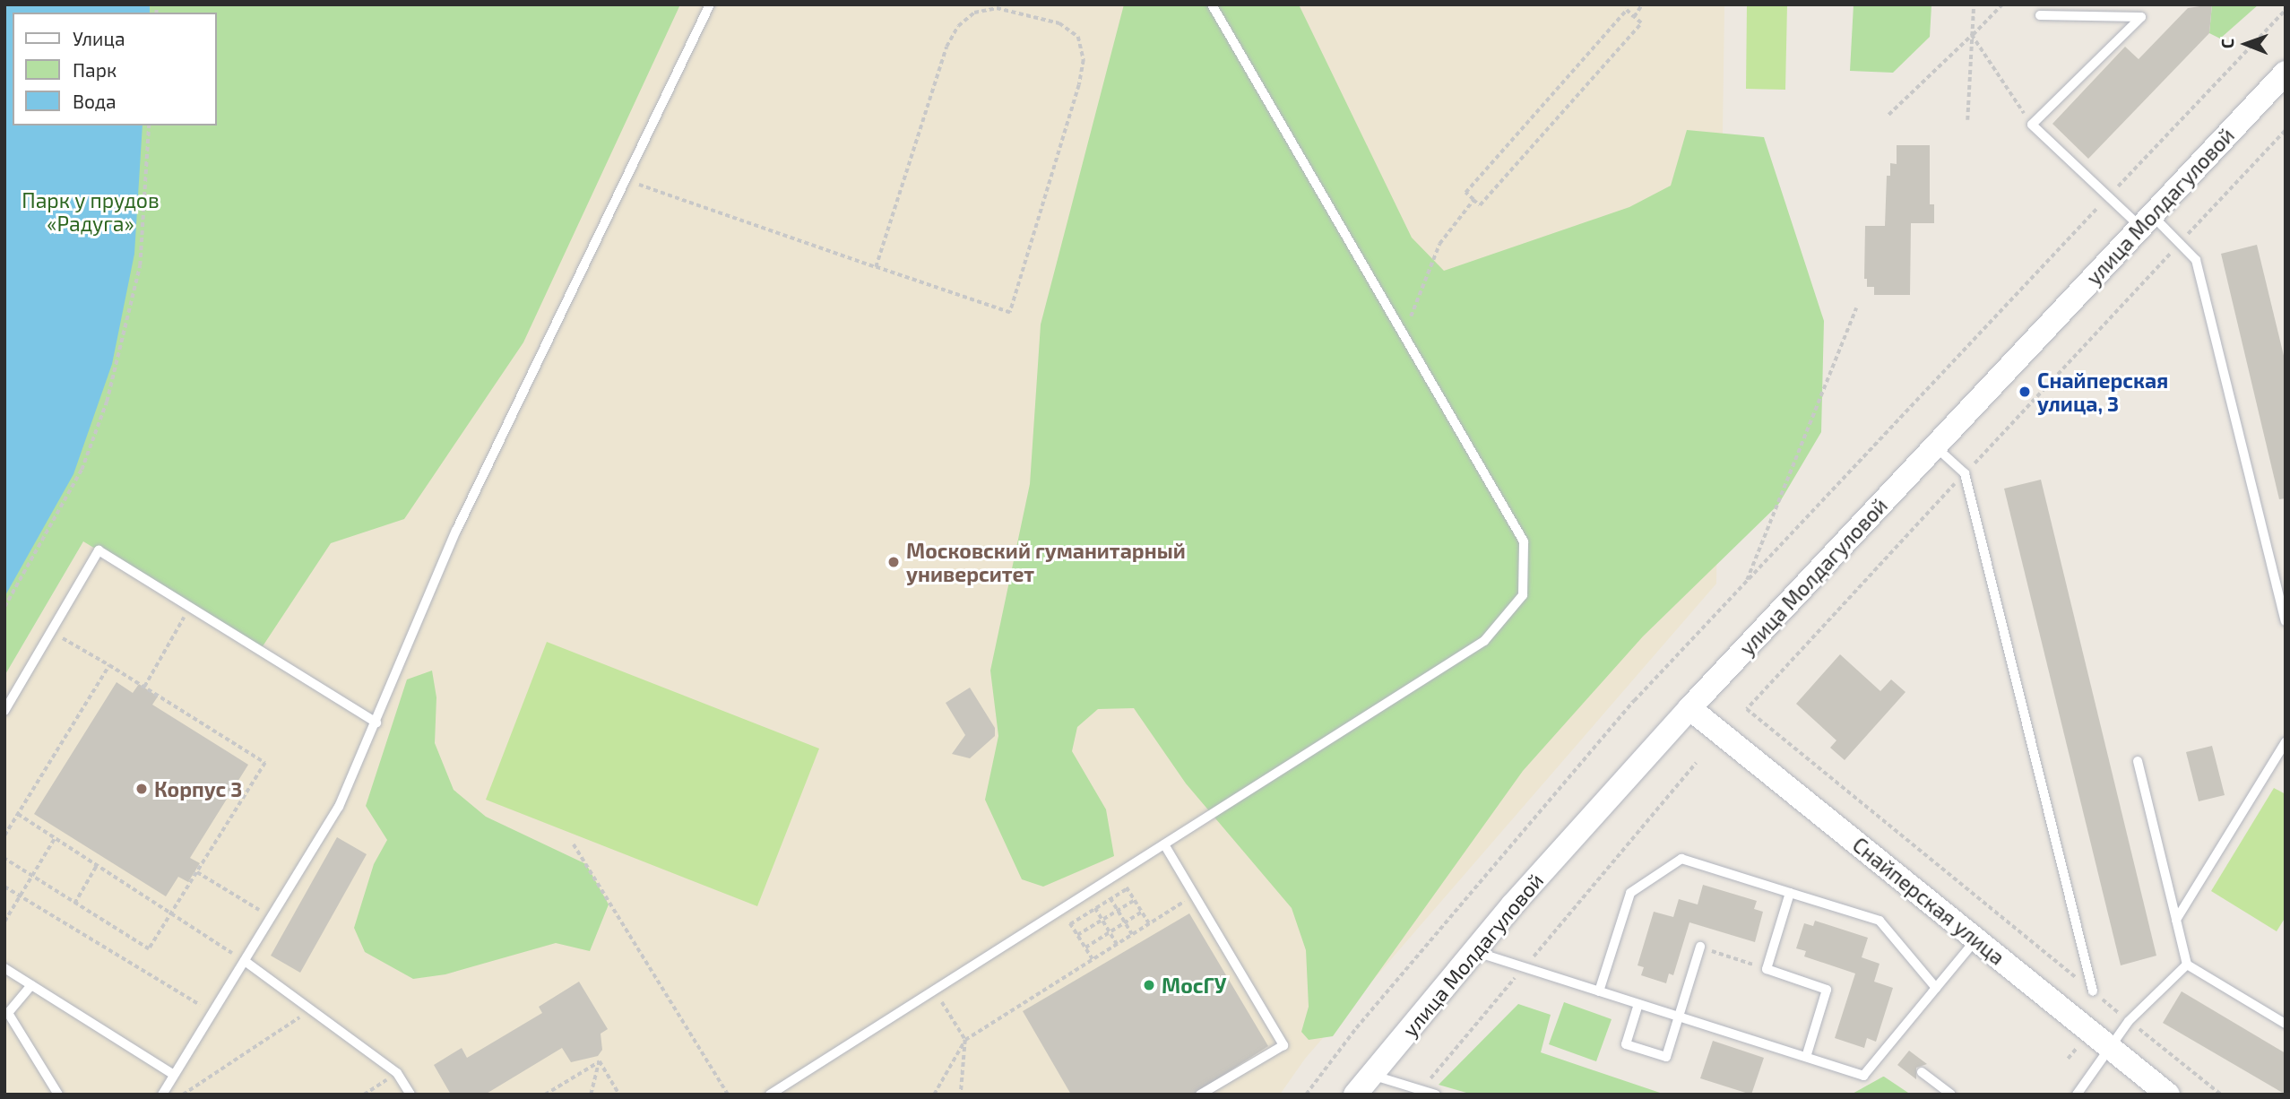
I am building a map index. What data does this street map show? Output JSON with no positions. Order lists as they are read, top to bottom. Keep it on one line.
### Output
{"streets":{"street":["улица Молдагуловой","Снайперская улица"]},"crossings":[["улица Молдагуловой","Снайперская улица"]],"parks":["Парк у прудов «Радуга»"],"places":["Снайперская улица, 3","Московский гуманитарный университет","Корпус 3","МосГУ"],"legend":["Улица","Парк","Вода"],"north":"left"}
